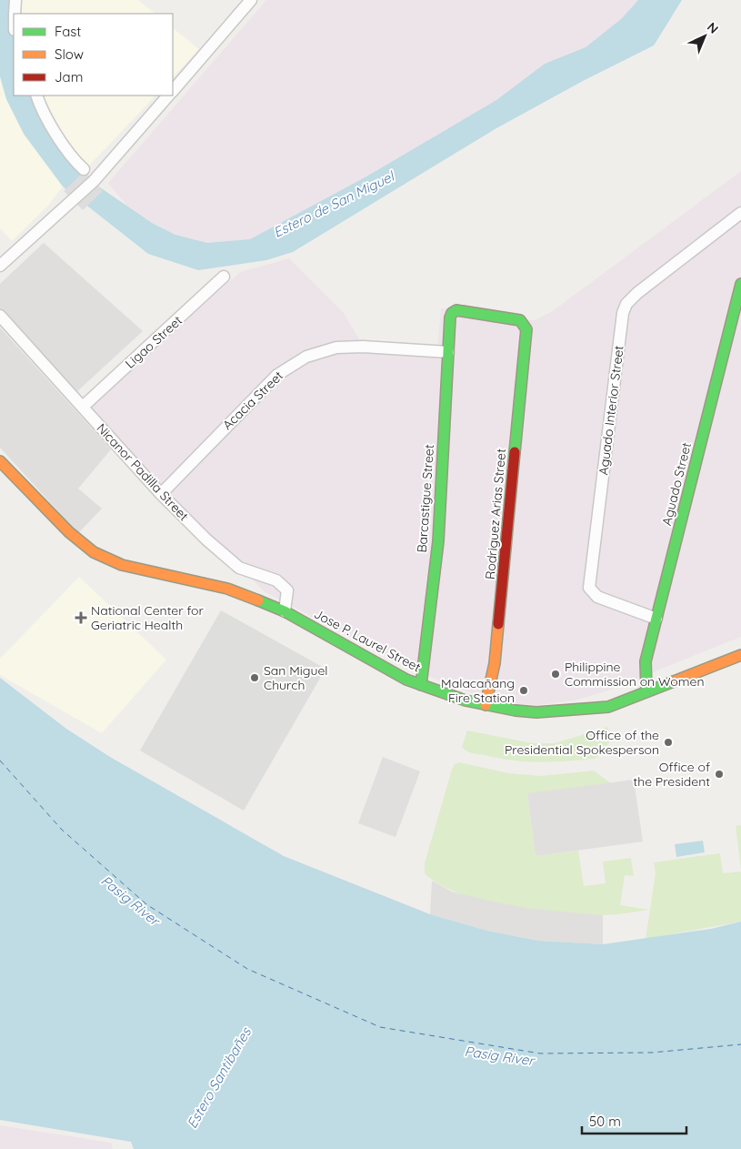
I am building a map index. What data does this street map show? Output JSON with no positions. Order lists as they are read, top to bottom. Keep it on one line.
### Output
{"streets":{"street":["Ligao Street","Acacia Street","Aguado Interior Street","Nicanor Padilla Street","Aguado Street","Barcastigue Street","Rodriguez Arias Street","Jose P. Laurel Street"]},"crossings":[["Ligao Street","Nicanor Padilla Street"],["Acacia Street","Nicanor Padilla Street"],["Acacia Street","Barcastigue Street"],["Aguado Interior Street","Aguado Street"],["Nicanor Padilla Street","Jose P. Laurel Street"],["Aguado Street","Jose P. Laurel Street"],["Barcastigue Street","Rodriguez Arias Street"],["Barcastigue Street","Jose P. Laurel Street"],["Rodriguez Arias Street","Jose P. Laurel Street"]],"water":["Estero de San Miguel","Pasig River","Estero Santibañes"],"places":{"health":["National Center for Geriatric Health"],"other":["Philippine Commission on Women","San Miguel Church","Malacañang Fire Station","Office of the Presidential Spokesperson","Office of the President"]},"legend":["Fast","Slow","Jam"],"scale_bar":"50 m","north":"top right"}
